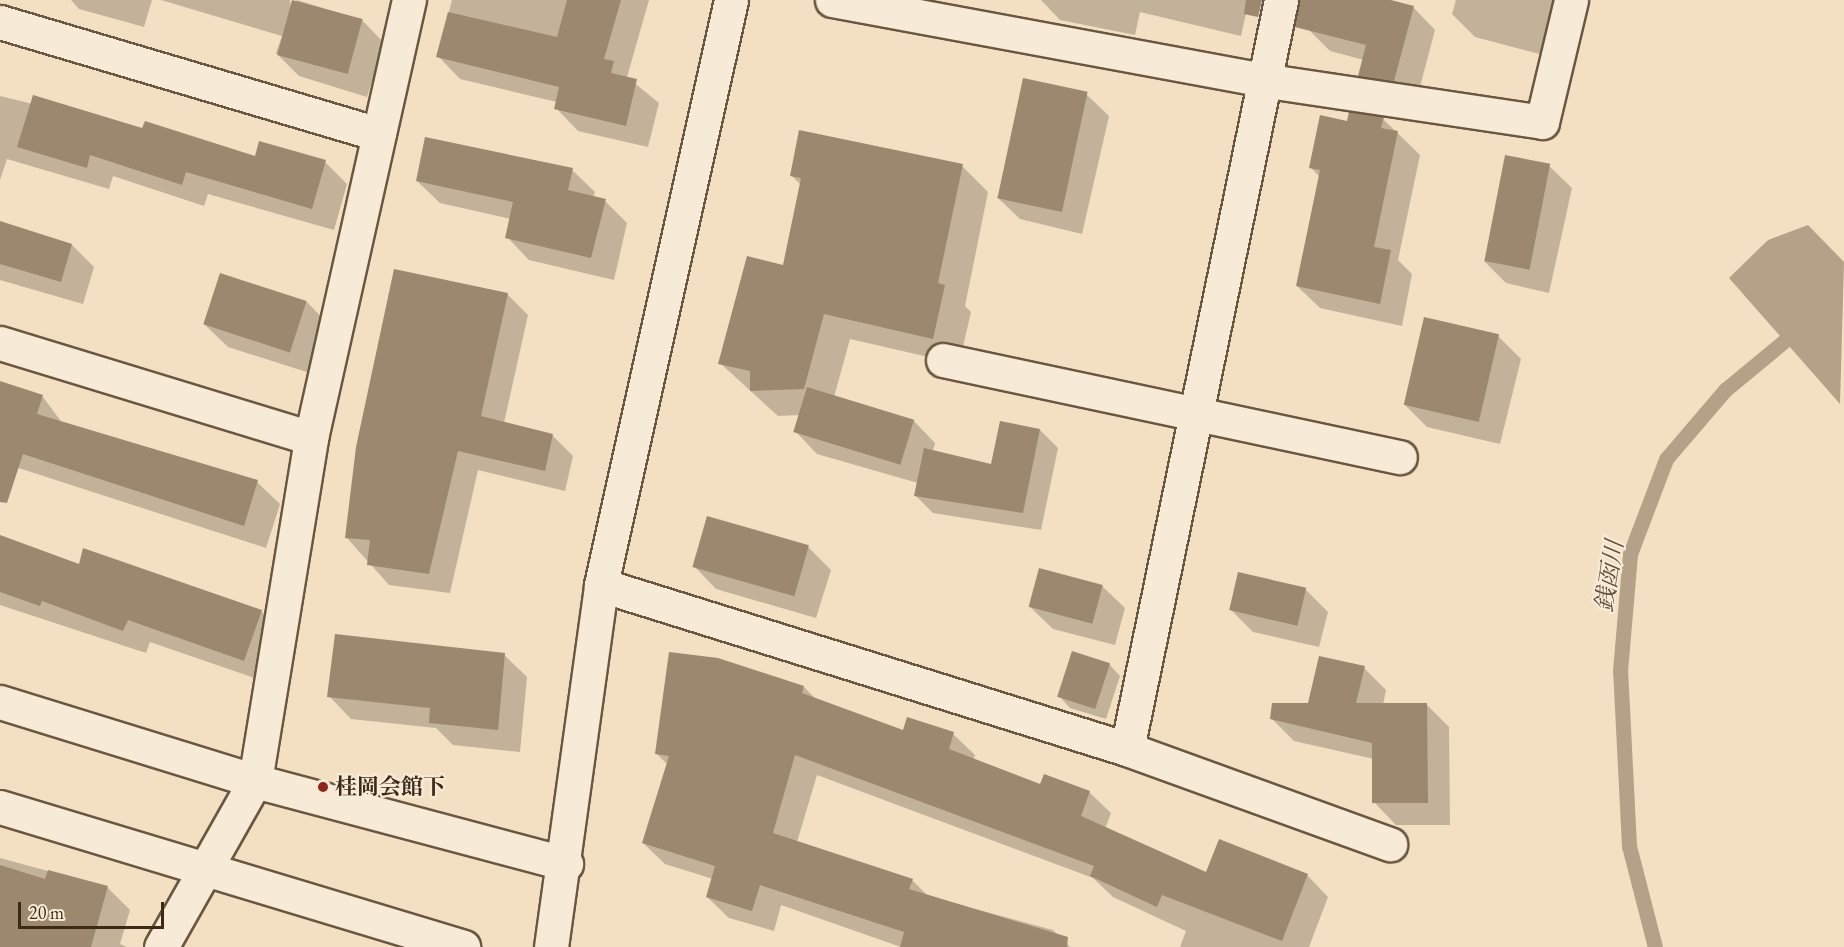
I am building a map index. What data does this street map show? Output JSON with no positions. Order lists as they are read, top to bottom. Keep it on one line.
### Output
{"water":["銭函川"],"places":["桂岡会館下"],"scale_bar":"20 m"}
